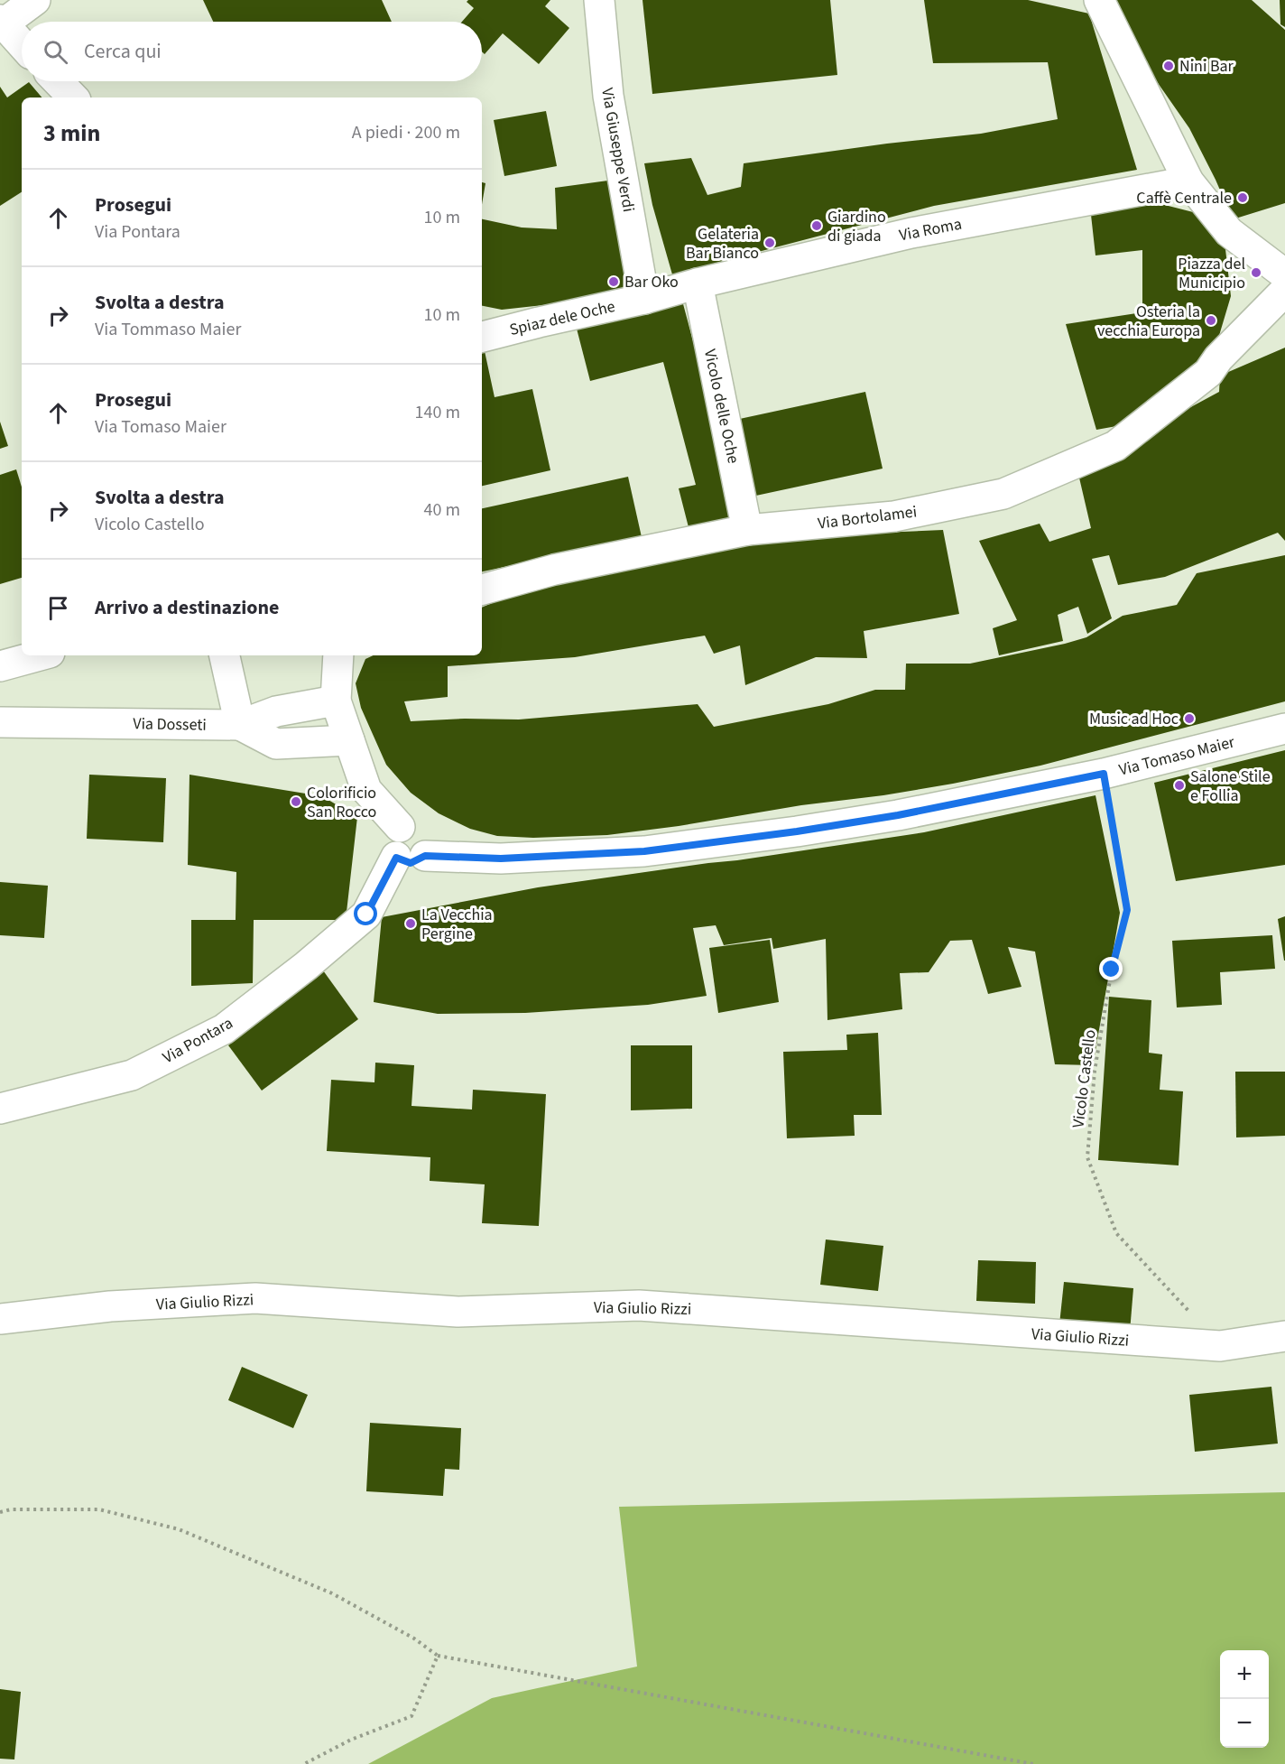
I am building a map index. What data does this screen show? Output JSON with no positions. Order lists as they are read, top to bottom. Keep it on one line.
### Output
{"streets":{"street":["Via Giuseppe Verdi","Via Roma","Spiaz dele Oche","Vicolo delle Oche","Via Bortolamei","Via Dosseti","Via Tomaso Maier","Via Pontara","Via Giulio Rizzi"],"path":["Vicolo Castello"]},"crossings":[["Via Giuseppe Verdi","Via Roma"],["Via Giuseppe Verdi","Spiaz dele Oche"],["Via Roma","Spiaz dele Oche"],["Via Roma","Vicolo delle Oche"],["Vicolo delle Oche","Via Bortolamei"],["Via Tomaso Maier","Via Pontara"],["Via Tomaso Maier","Vicolo Castello"],["Vicolo Castello","Via Giulio Rizzi"]],"places":["Nini Bar","Caffè Centrale","Giardino di giada","Gelateria Bar Bianco","Piazza del Municipio","Bar Oko","Osteria la vecchia Europa","Music ad Hoc","Salone Stile e Follia","Colorificio San Rocco","La Vecchia Pergine"],"page":{"search":"Cerca qui","heading":["3 min","A piedi · 200 m"],"list":[["Prosegui","Via Pontara","10 m"],["Svolta a destra","Via Tommaso Maier","10 m"],["Prosegui","Via Tomaso Maier","140 m"],["Svolta a destra","Vicolo Castello","40 m"],"Arrivo a destinazione"],"map_buttons":["+","−"]}}
